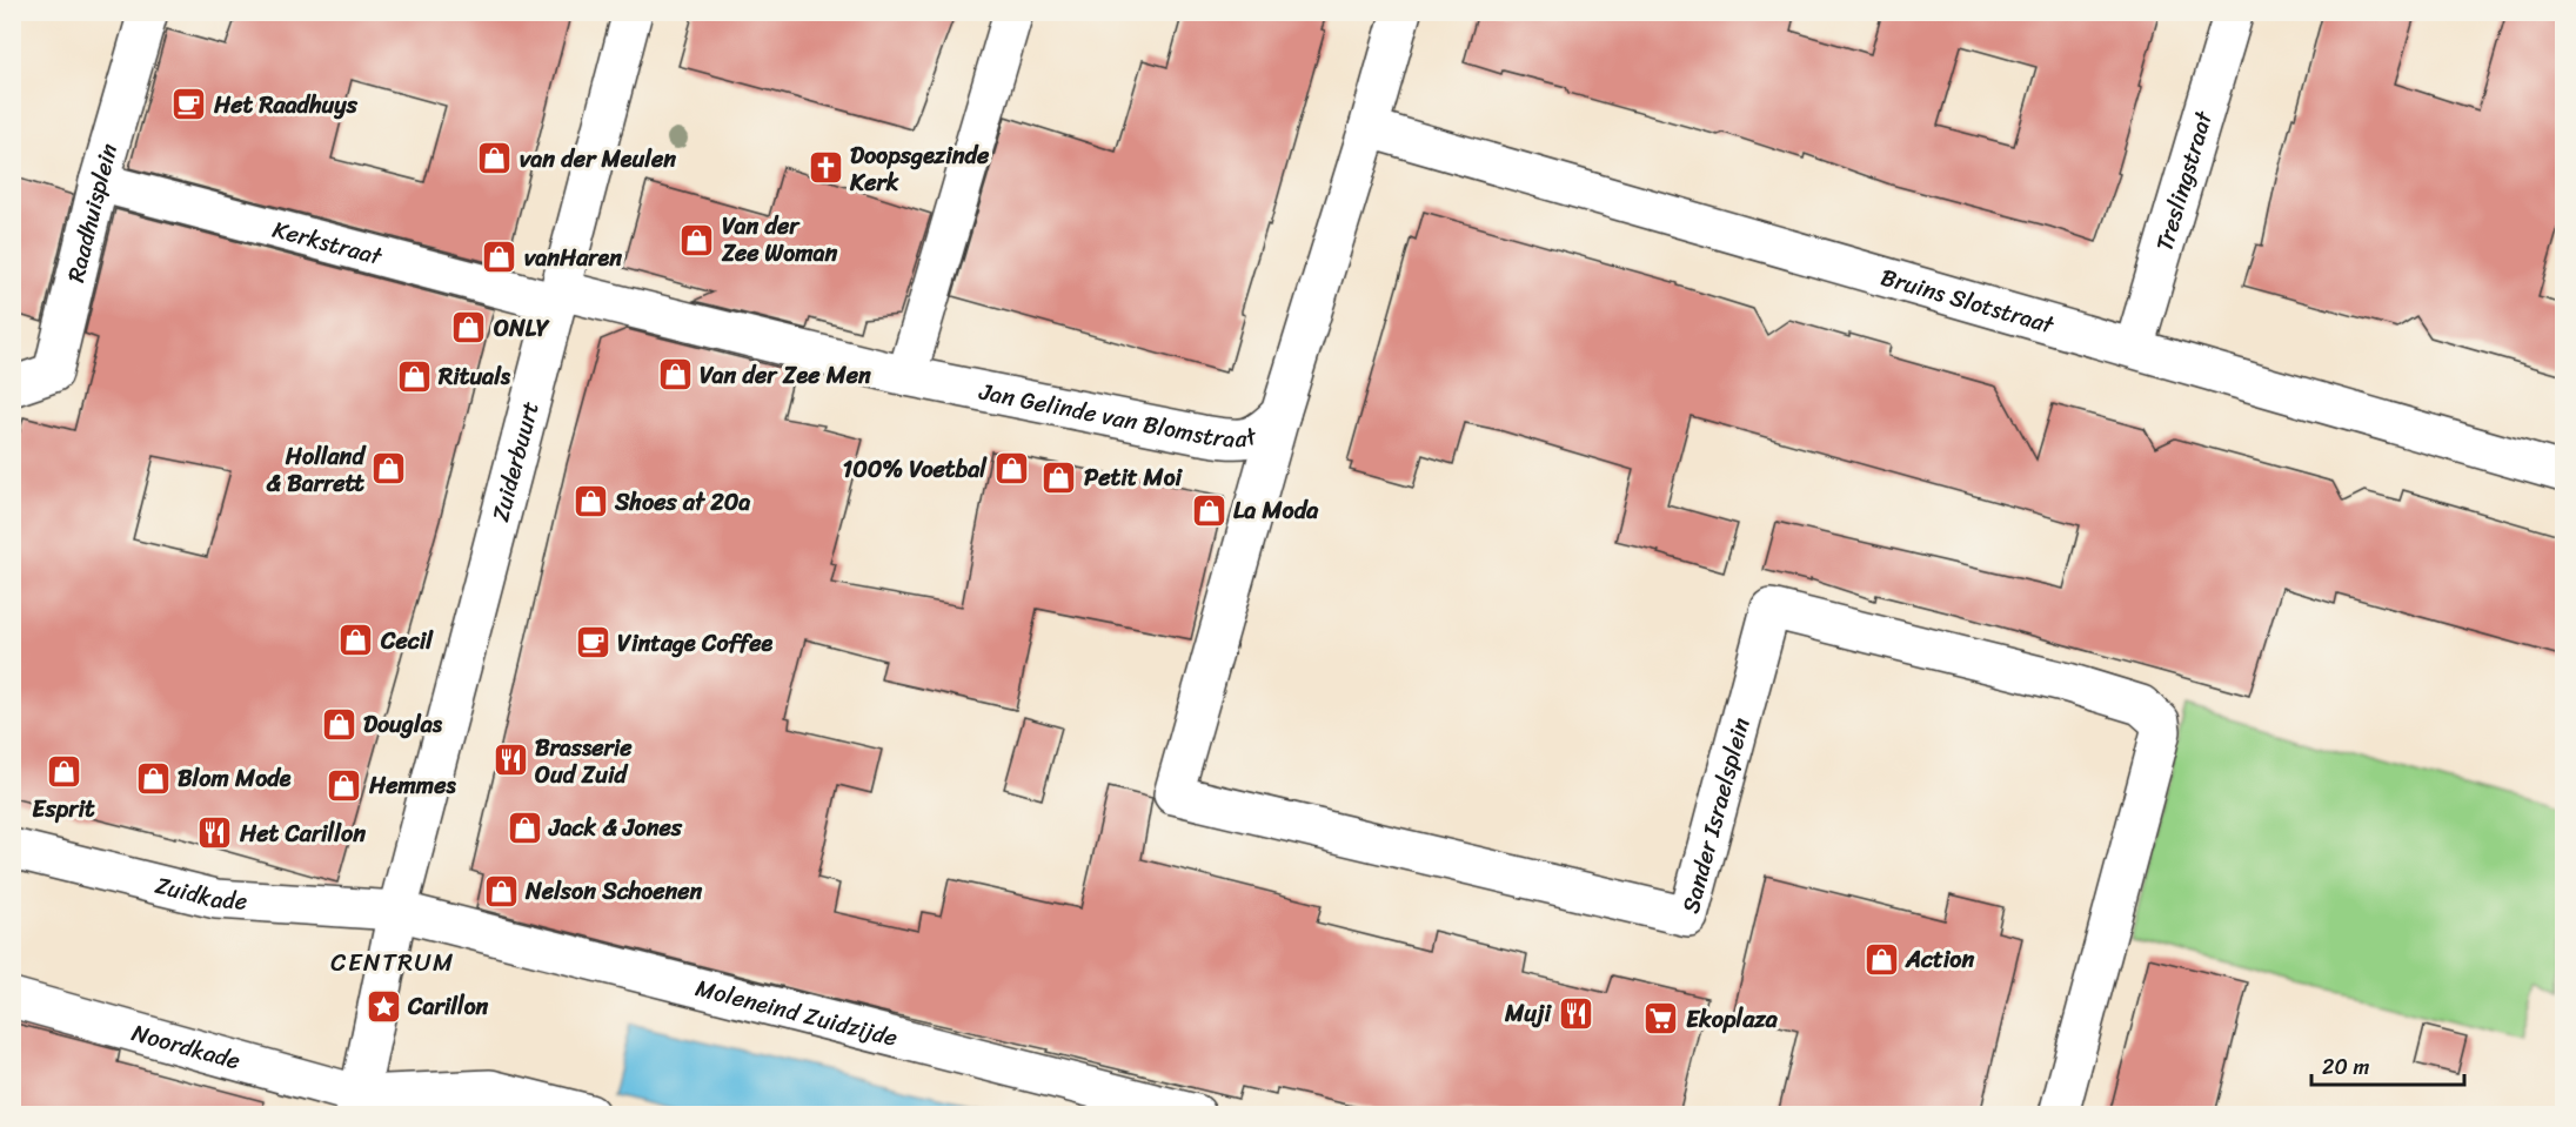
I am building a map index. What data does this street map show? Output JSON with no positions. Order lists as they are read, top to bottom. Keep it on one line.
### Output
{"streets":{"street":["Treslingstraat","Raadhuisplein","Kerkstraat","Bruins Slotstraat","Jan Gelinde van Blomstraat","Zuiderbuurt","Sander Israelsplein","Zuidkade","Moleneind Zuidzijde","Noordkade"]},"crossings":[["Treslingstraat","Bruins Slotstraat"],["Raadhuisplein","Kerkstraat"],["Kerkstraat","Jan Gelinde van Blomstraat"],["Kerkstraat","Zuiderbuurt"],["Bruins Slotstraat","Jan Gelinde van Blomstraat"],["Jan Gelinde van Blomstraat","Sander Israelsplein"],["Zuiderbuurt","Zuidkade"],["Zuiderbuurt","Moleneind Zuidzijde"],["Zuiderbuurt","Noordkade"],["Zuidkade","Moleneind Zuidzijde"]],"districts":["CENTRUM"],"places":{"cafe":["Het Raadhuys","Vintage Coffee"],"shop":["van der Meulen","Van der Zee Woman","vanHaren","ONLY","Van der Zee Men","Rituals","Holland & Barrett","100% Voetbal","Petit Moi","Shoes at 20a","La Moda","Cecil","Douglas","Esprit","Blom Mode","Hemmes","Jack & Jones","Nelson Schoenen","Action"],"church":["Doopsgezinde Kerk"],"restaurant":["Brasserie Oud Zuid","Het Carillon","Muji"],"place":["Carillon"],"supermarket":["Ekoplaza"]},"scale_bar":"20 m"}
